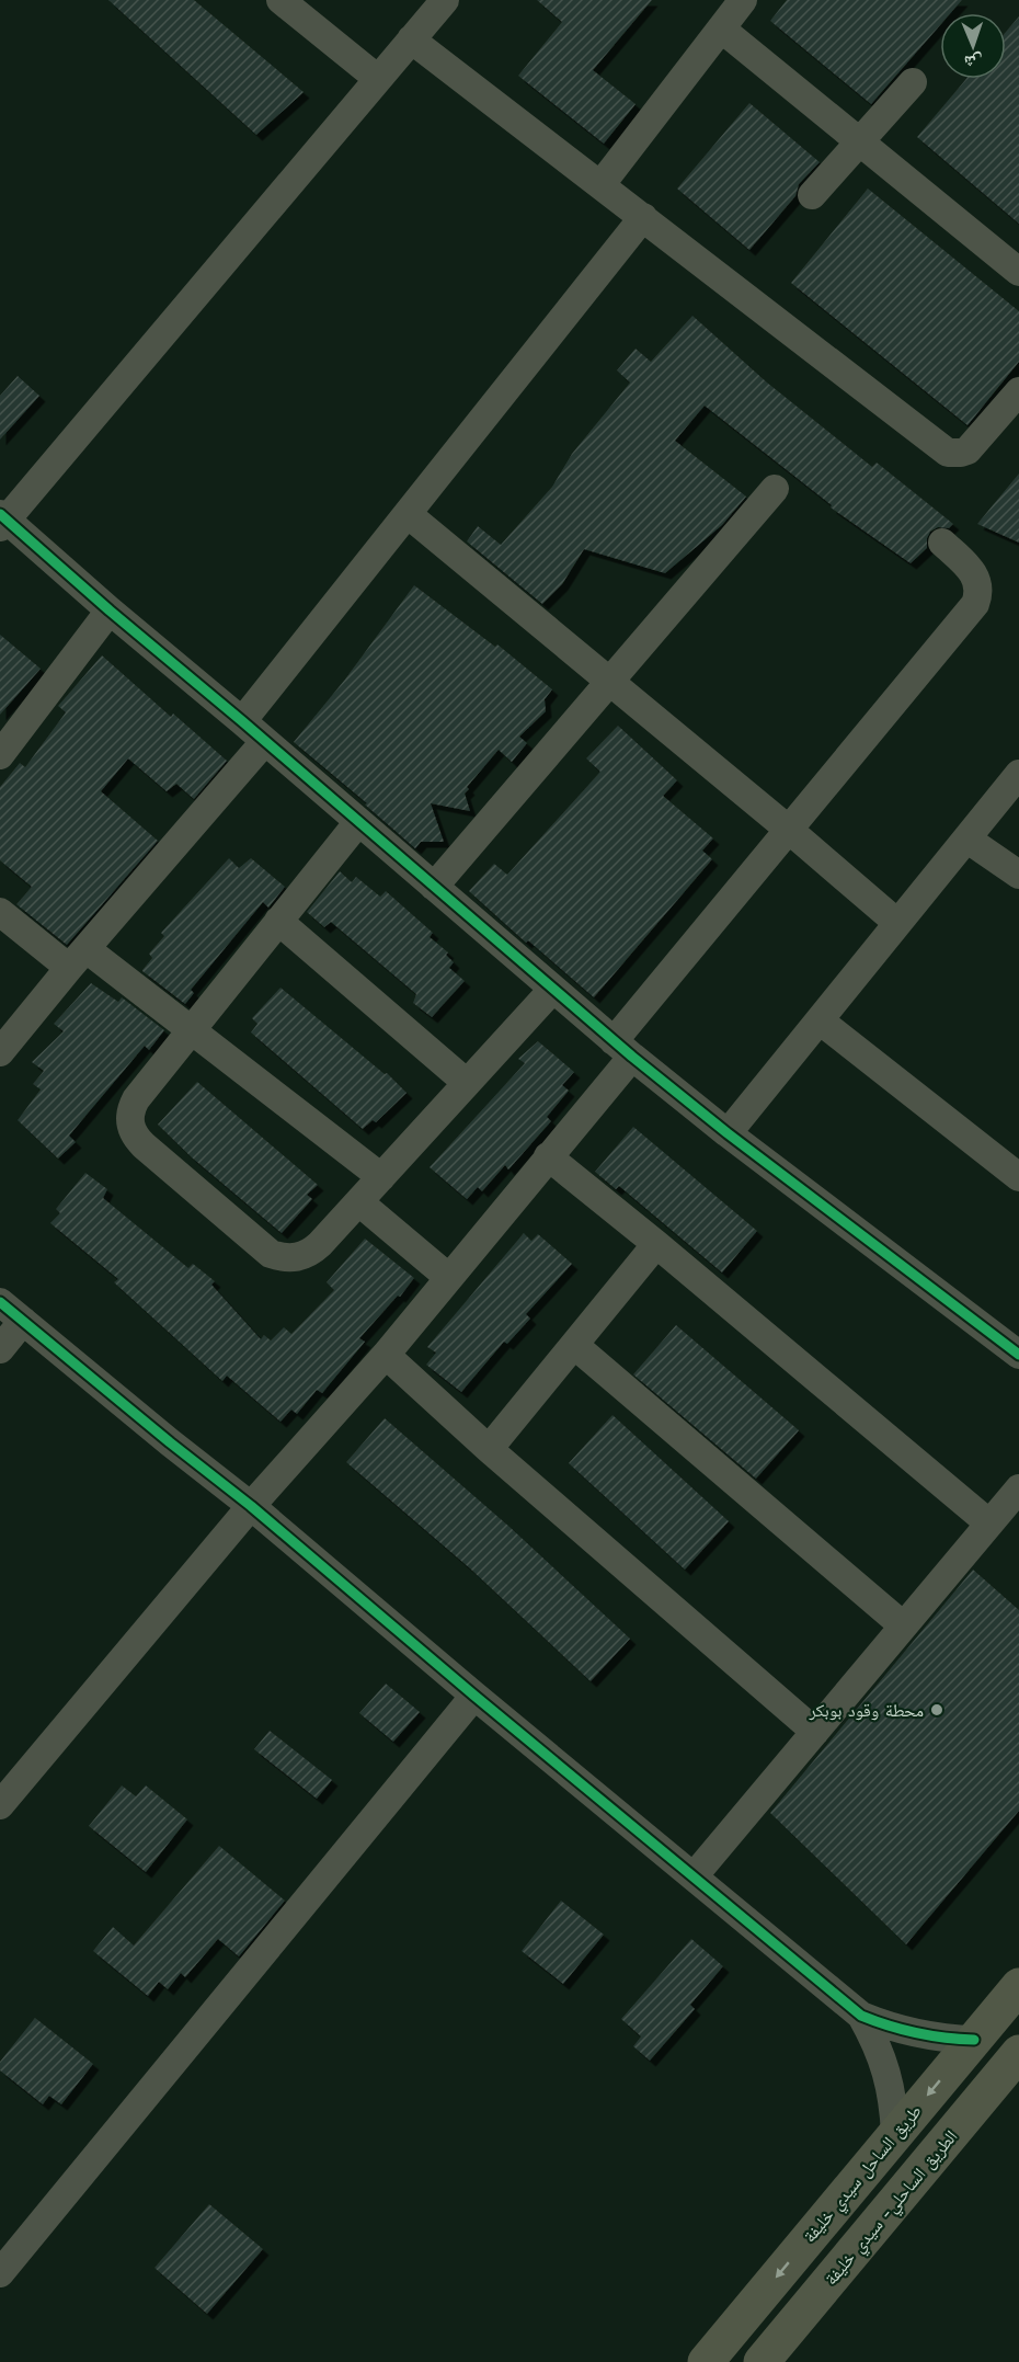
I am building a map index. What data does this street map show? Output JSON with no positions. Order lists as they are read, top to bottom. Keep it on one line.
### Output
{"streets":{"highway":["طريق الساحل سيدي خليفة","الطريق الساحلي- سيدي خليفة"]},"one_way":["طريق الساحل سيدي خليفة"],"places":["محطة وقود بوبكر"],"north":"bottom"}
